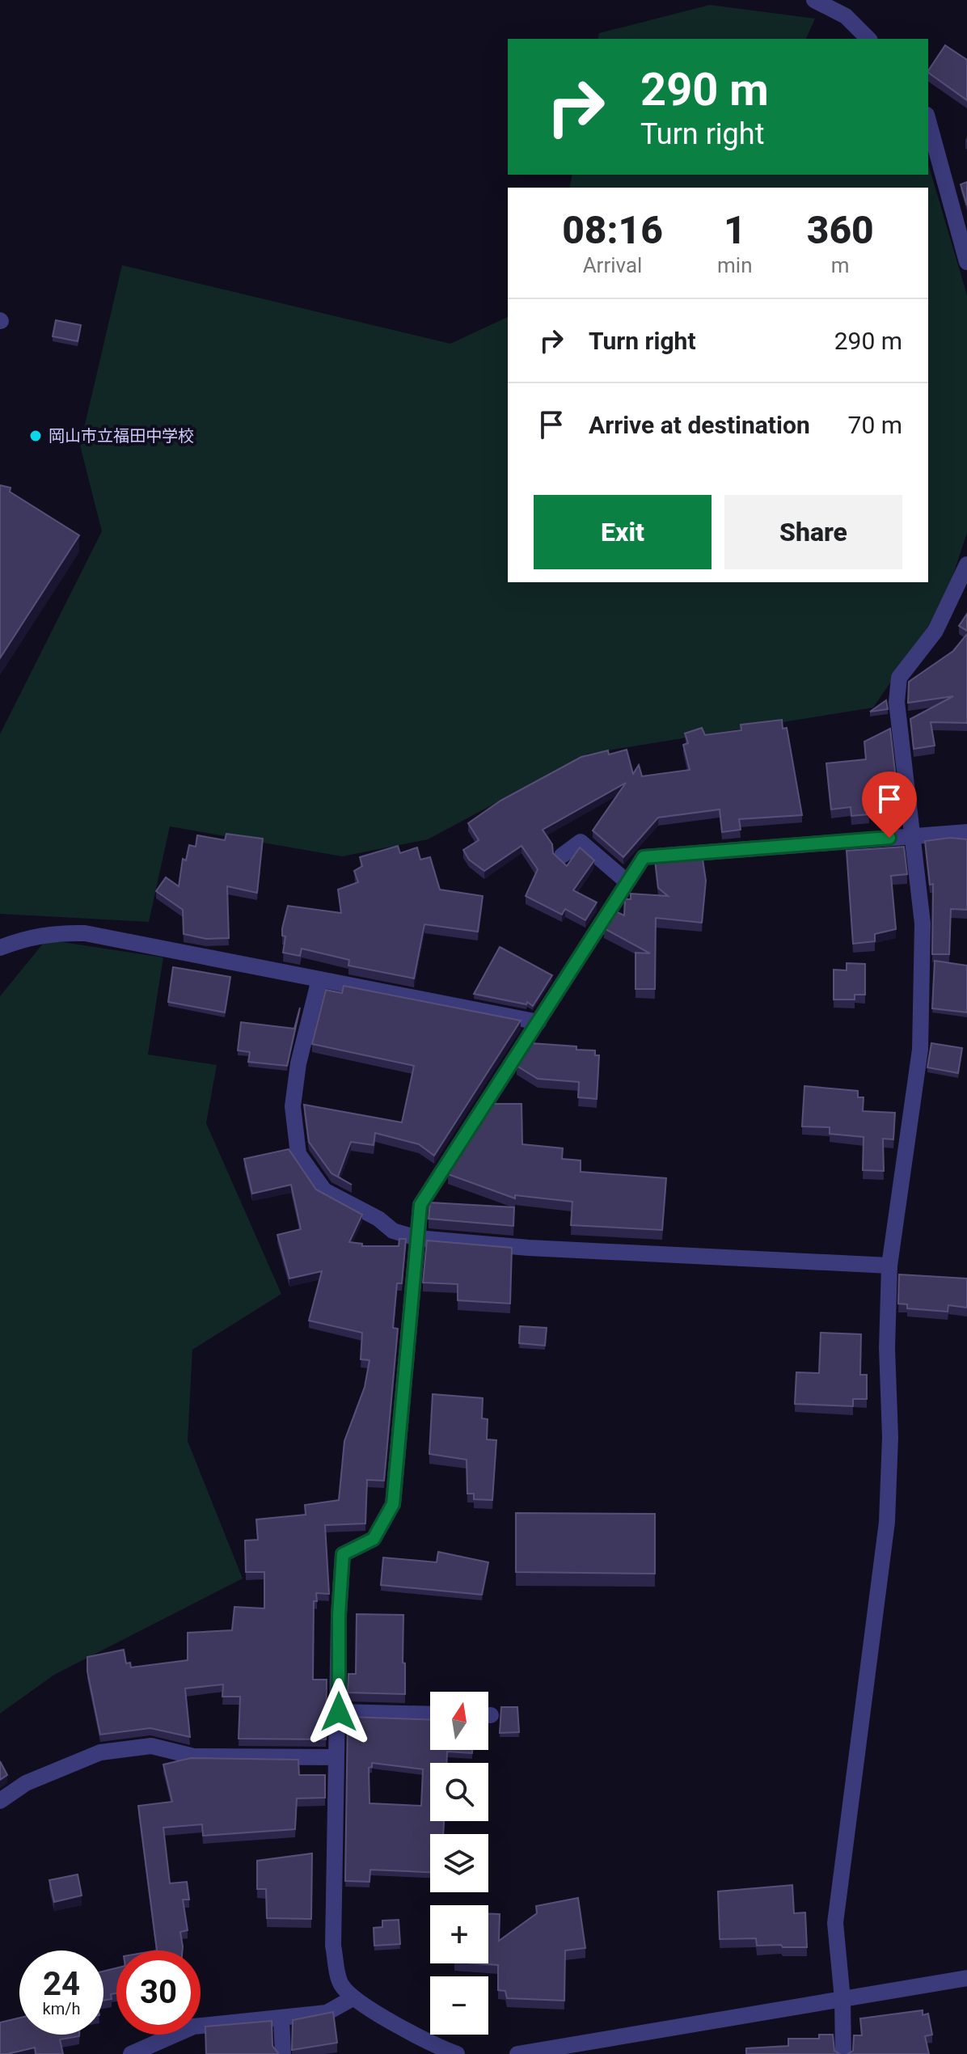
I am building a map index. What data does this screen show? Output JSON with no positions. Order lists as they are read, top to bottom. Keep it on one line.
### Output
{"places":["岡山市立福田中学校"],"north":"top","page":{"turn":["290 m","Turn right"],"eta":["08:16","Arrival","1","min","360","m"],"list":[{"name":"Turn right","value":"290 m"},{"name":"Arrive at destination","value":"70 m"}],"buttons":["Exit","Share"],"map_buttons":["+","−"],"speed":"24 km/h","limit":"30"}}
